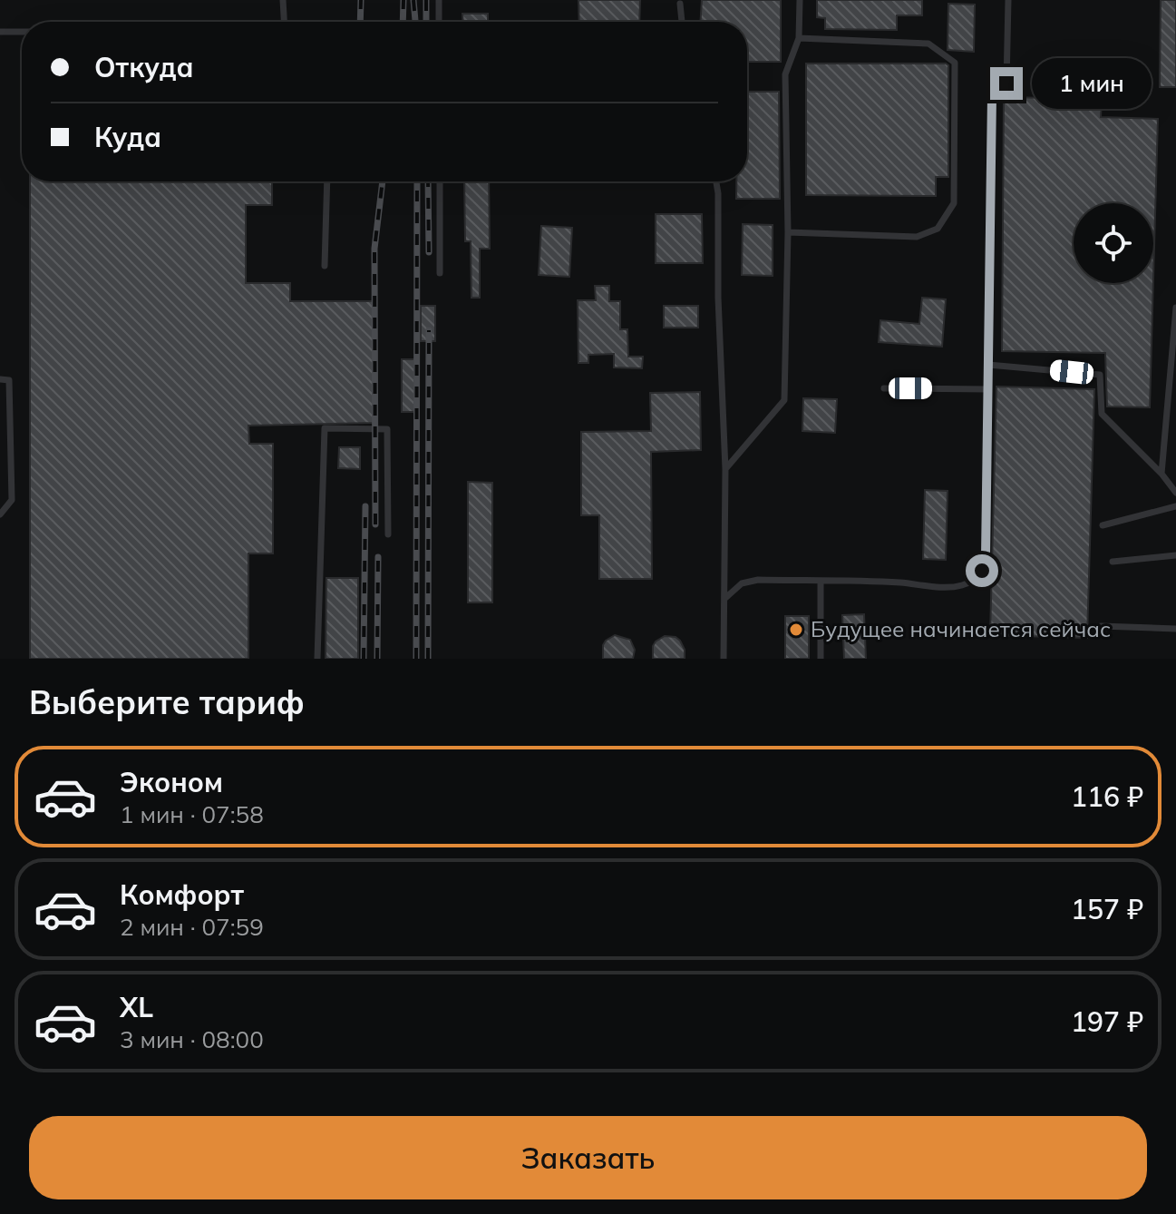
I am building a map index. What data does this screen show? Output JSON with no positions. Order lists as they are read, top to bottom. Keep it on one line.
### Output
{"places":["Будущее начинается сейчас"],"page":{"banner":["Откуда","Куда"],"bubble":"1 мин","heading":"Выберите тариф","list":[{"name":"Эконом","note":"1 мин · 07:58","value":"116 ₽"},{"name":"Комфорт","note":"2 мин · 07:59","value":"157 ₽"},{"name":"XL","note":"3 мин · 08:00","value":"197 ₽"}],"buttons":"Заказать"}}
